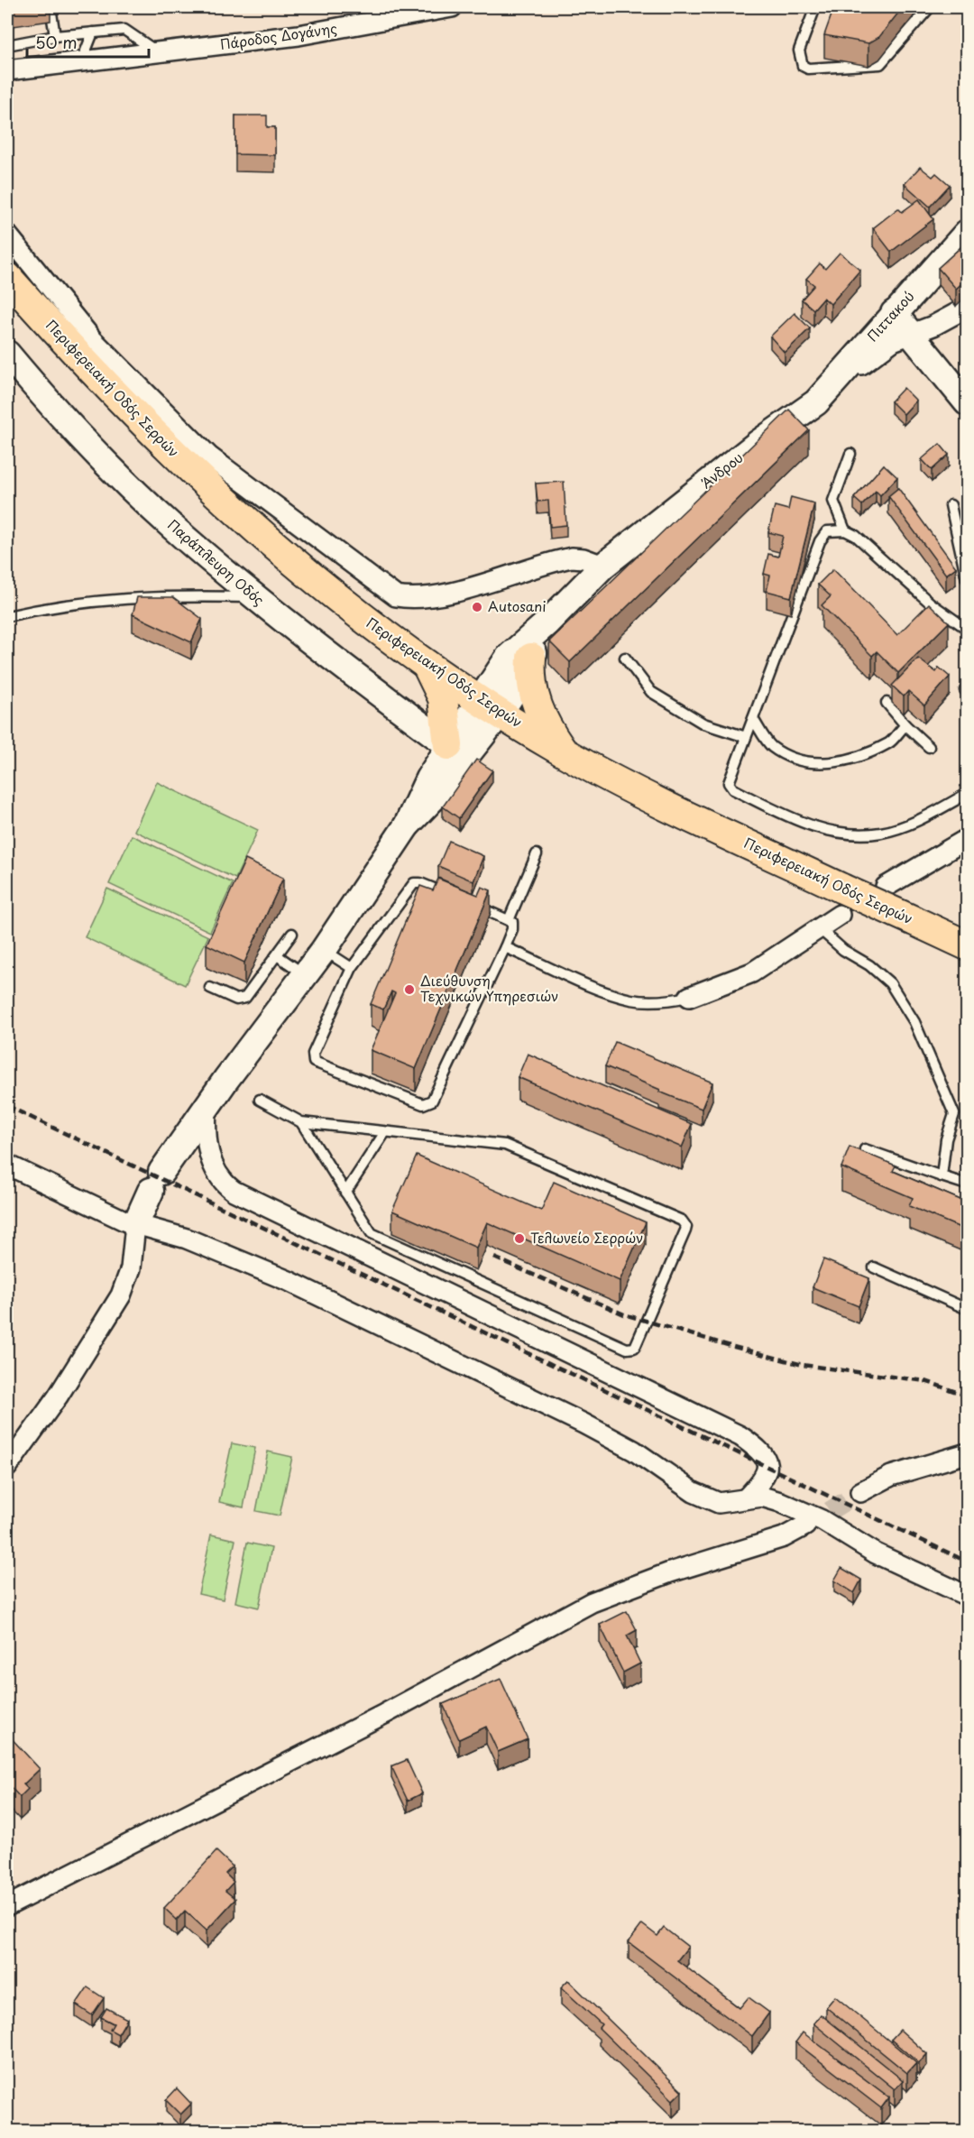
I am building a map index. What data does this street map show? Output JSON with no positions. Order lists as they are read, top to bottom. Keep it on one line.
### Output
{"streets":{"main road":["Περιφερειακή Οδός Σερρών"],"street":["Πάροδος Δογάνης","Πιττακού","Άνδρου","Παράπλευρη Οδός"]},"crossings":[["Πιττακού","Άνδρου"],["Περιφερειακή Οδός Σερρών","Άνδρου"]],"places":["Autosani","Διεύθυνση Τεχνικών Υπηρεσιών","Τελωνείο Σερρών"],"scale_bar":"50 m"}
